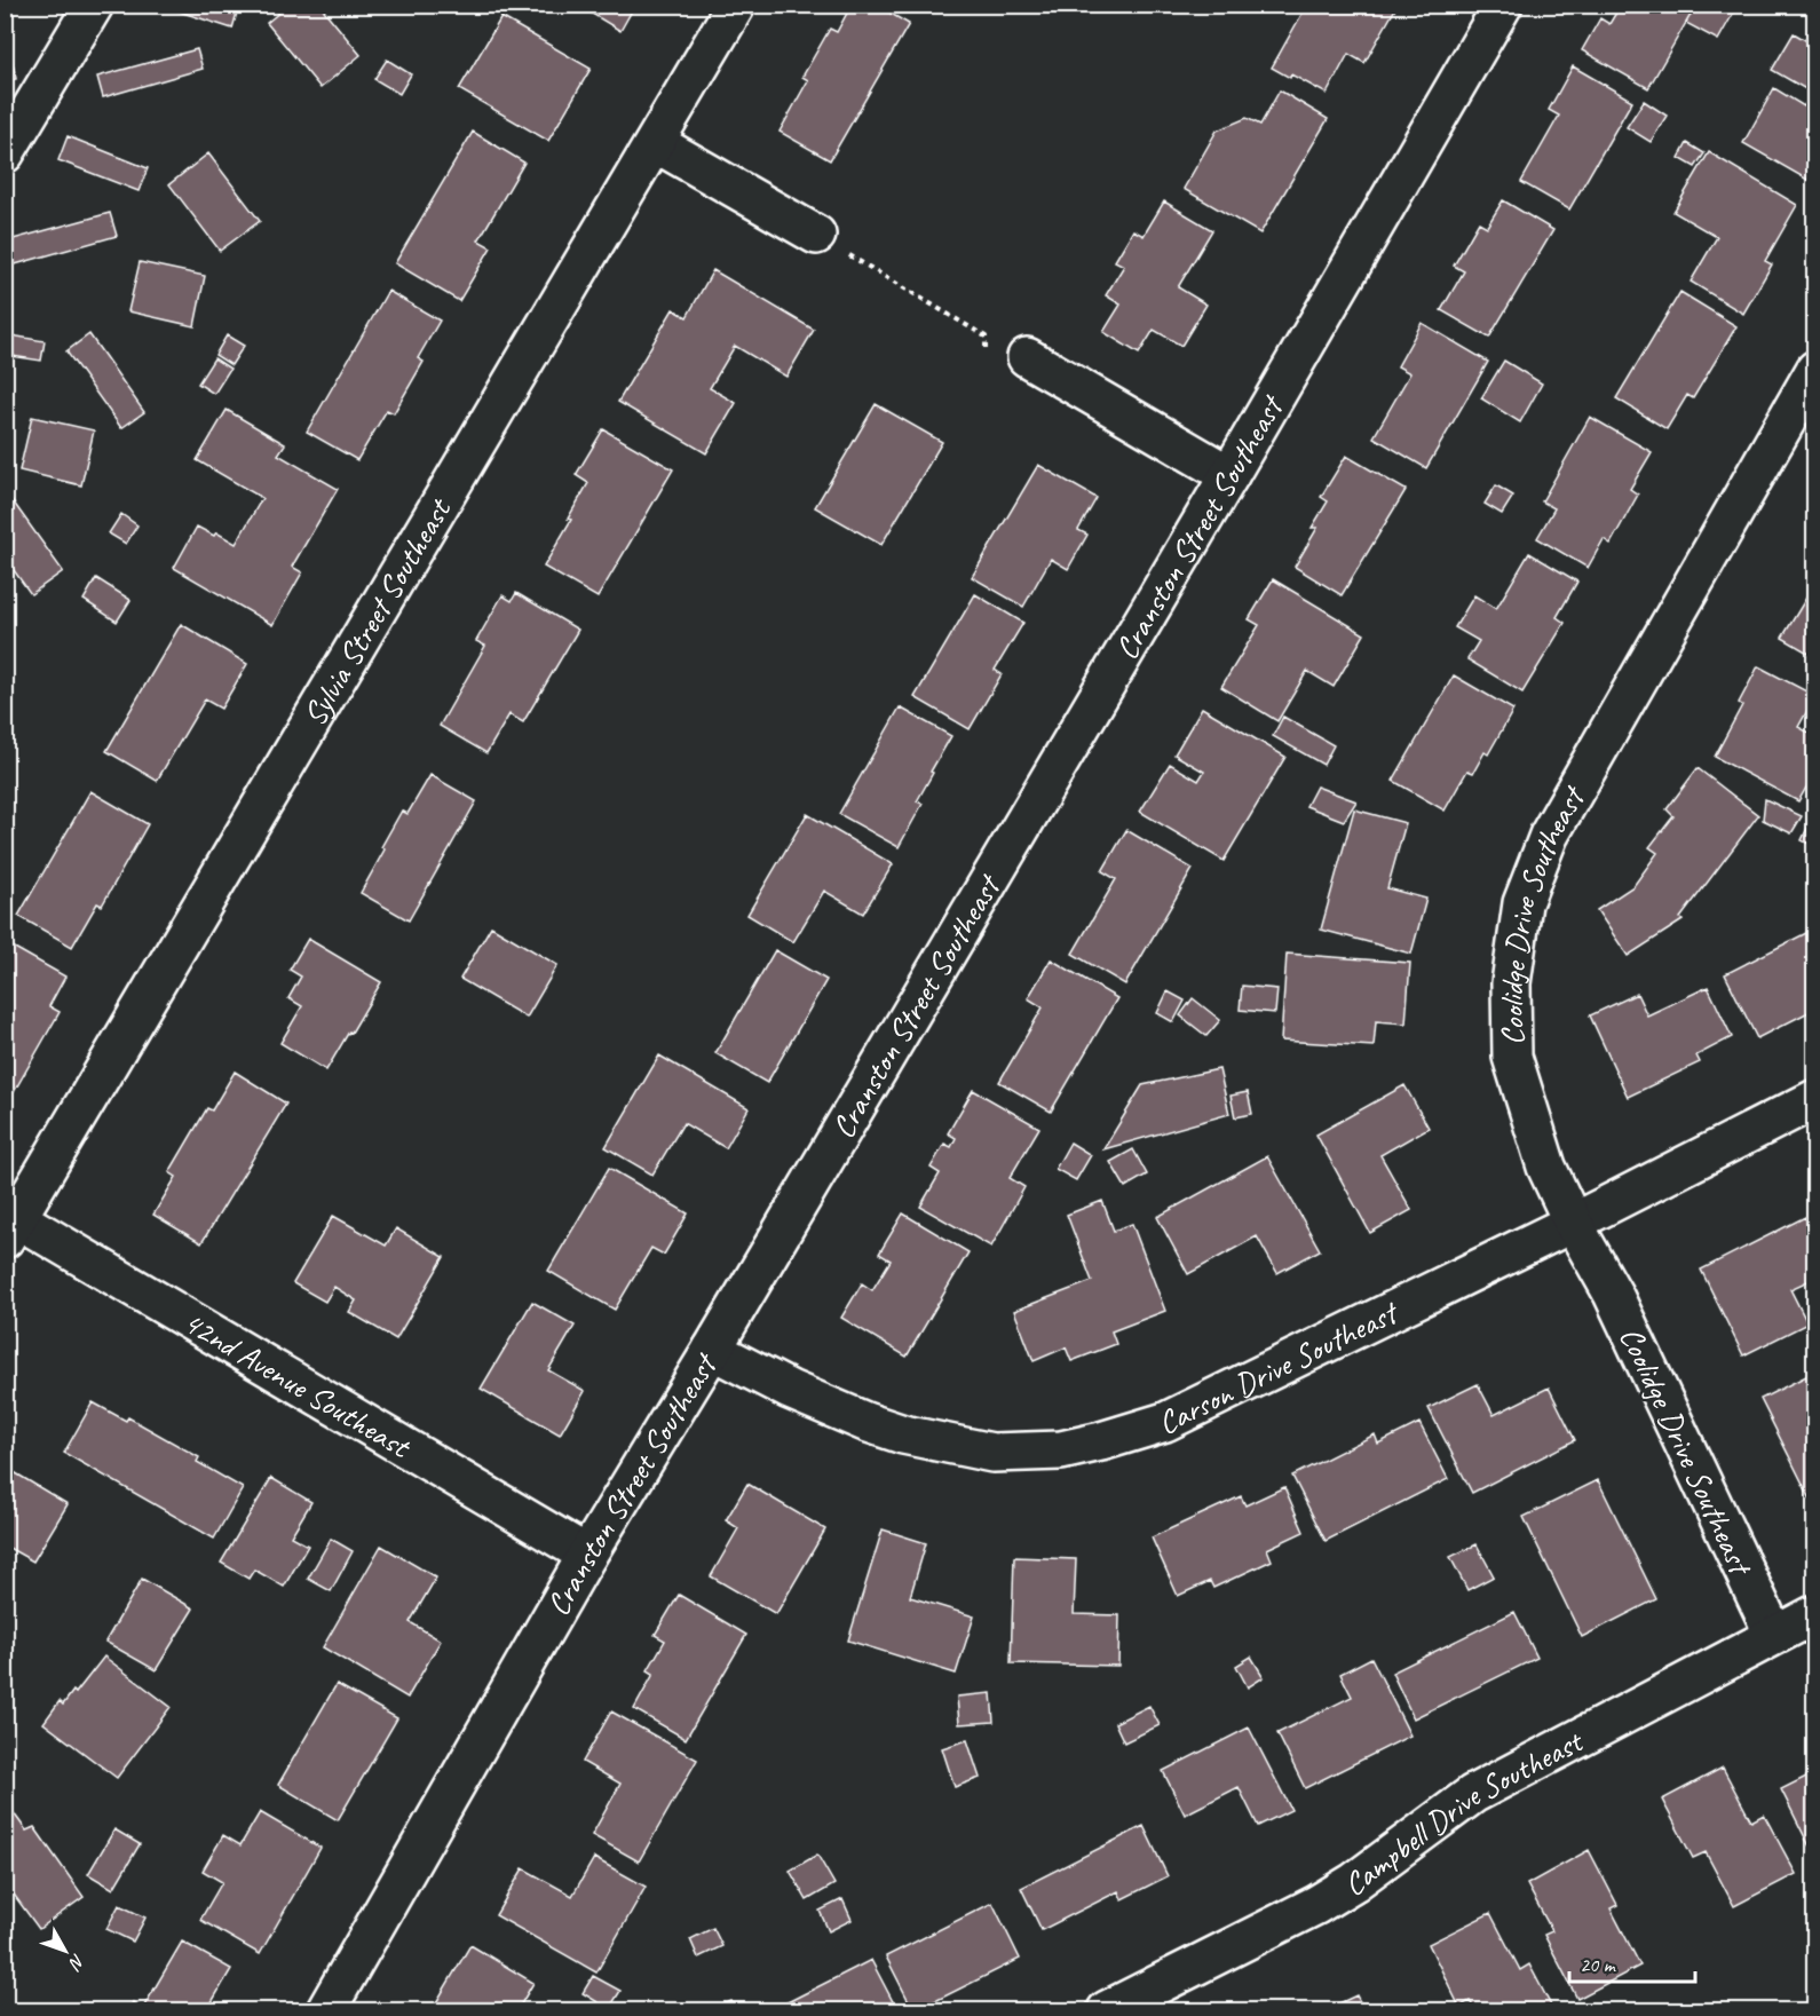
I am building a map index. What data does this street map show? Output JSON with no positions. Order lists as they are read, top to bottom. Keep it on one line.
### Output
{"streets":{"street":["Cranston Street Southeast","Sylvia Street Southeast","Coolidge Drive Southeast","Carson Drive Southeast","42nd Avenue Southeast","Campbell Drive Southeast"]},"crossings":[["Cranston Street Southeast","Carson Drive Southeast"],["Cranston Street Southeast","42nd Avenue Southeast"],["Sylvia Street Southeast","42nd Avenue Southeast"],["Coolidge Drive Southeast","Carson Drive Southeast"],["Coolidge Drive Southeast","Campbell Drive Southeast"]],"scale_bar":"20 m","north":"bottom right"}
